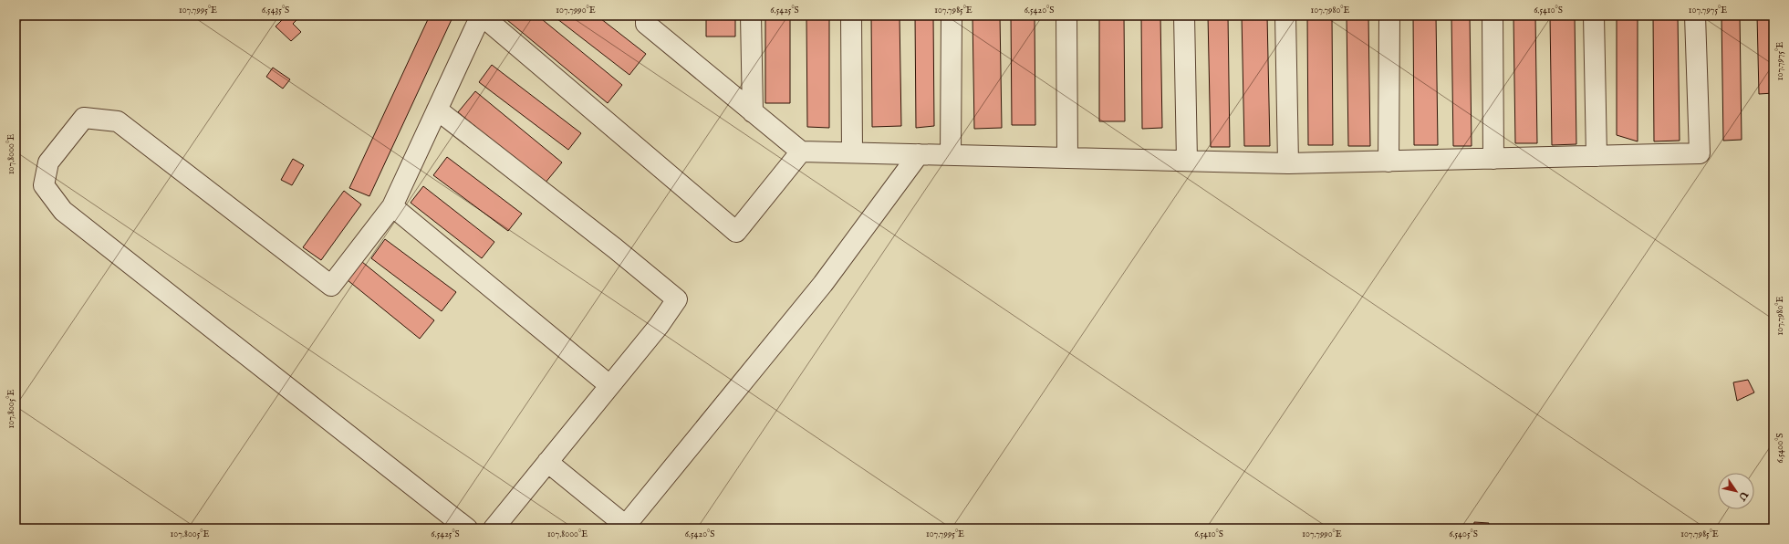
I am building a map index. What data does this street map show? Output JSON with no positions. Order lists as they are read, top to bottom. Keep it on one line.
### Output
{"north":"bottom right","coordinates":["107.7995°E","6.5435°S","107.7990°E","6.5425°S","107.7985°E","6.5420°S","107.7980°E","6.5410°S","107.7975°E","107.8000°E","107.8005°E","6.5400°S","6.5405°S"]}
